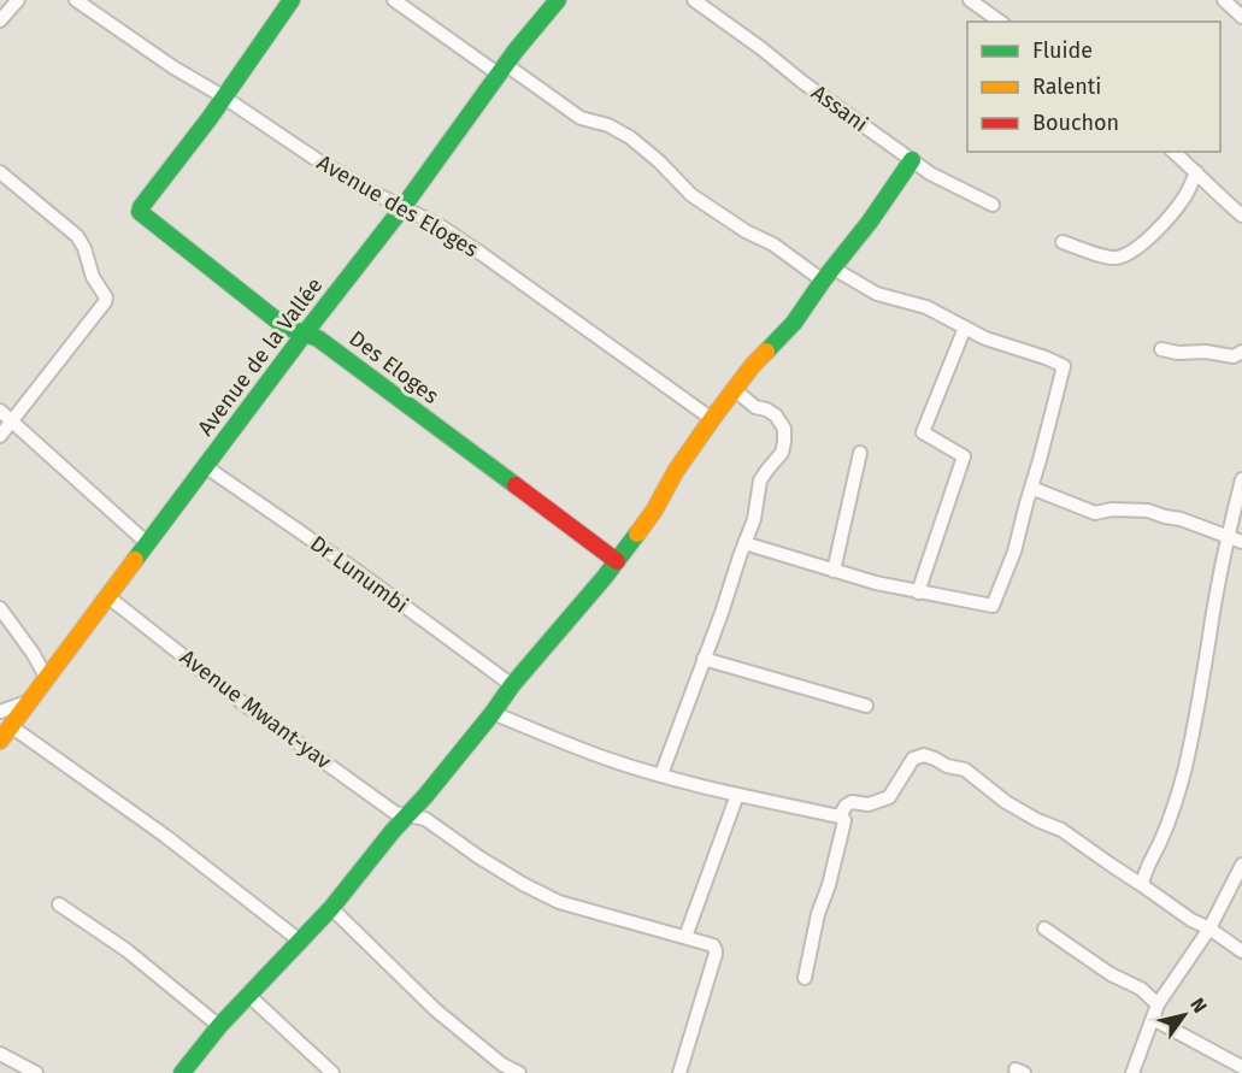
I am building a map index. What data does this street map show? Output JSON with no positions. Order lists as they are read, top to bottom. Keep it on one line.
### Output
{"streets":{"street":["Assani","Avenue des Eloges","Avenue de la Vallée","Des Eloges","Dr Lunumbi","Avenue Mwant-yav"]},"crossings":[["Avenue des Eloges","Avenue de la Vallée"],["Avenue des Eloges","Des Eloges"],["Avenue de la Vallée","Des Eloges"],["Avenue de la Vallée","Dr Lunumbi"],["Avenue de la Vallée","Avenue Mwant-yav"]],"legend":["Fluide","Ralenti","Bouchon"],"north":"top right"}
